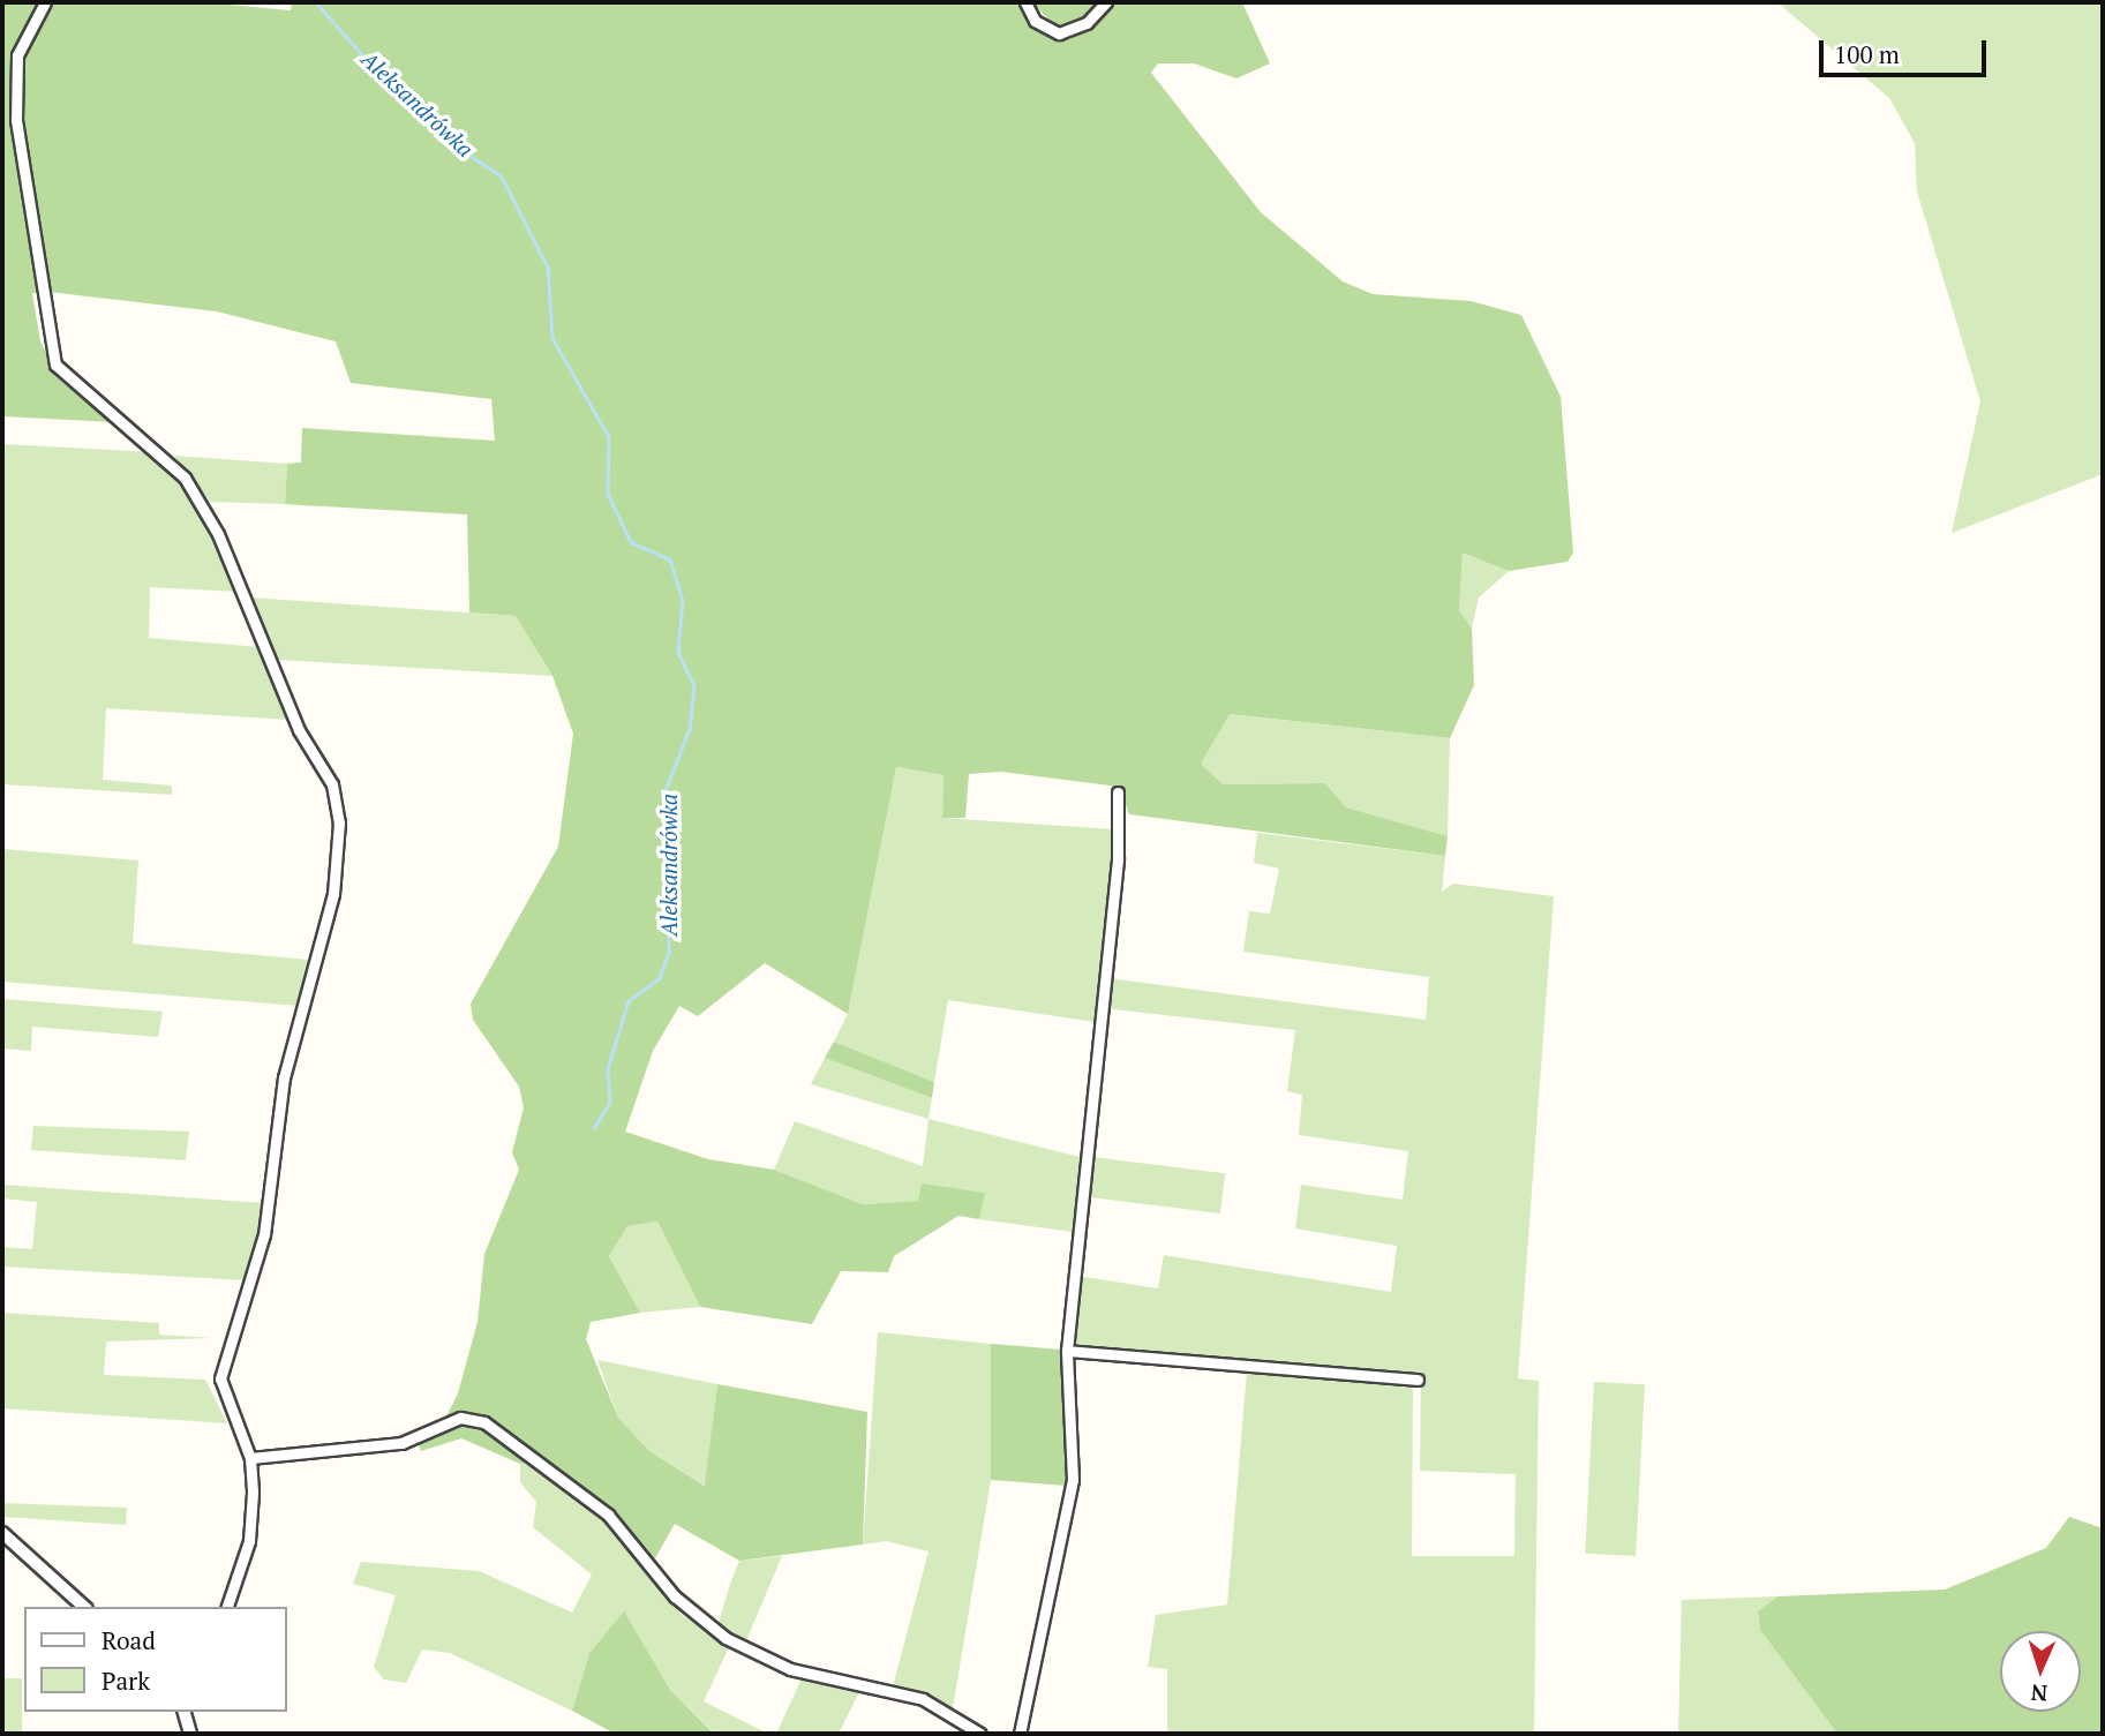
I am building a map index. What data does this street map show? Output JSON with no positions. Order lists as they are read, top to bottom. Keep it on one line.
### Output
{"water":["Aleksandrówka"],"legend":["Road","Park"],"scale_bar":"100 m","north":"bottom"}
